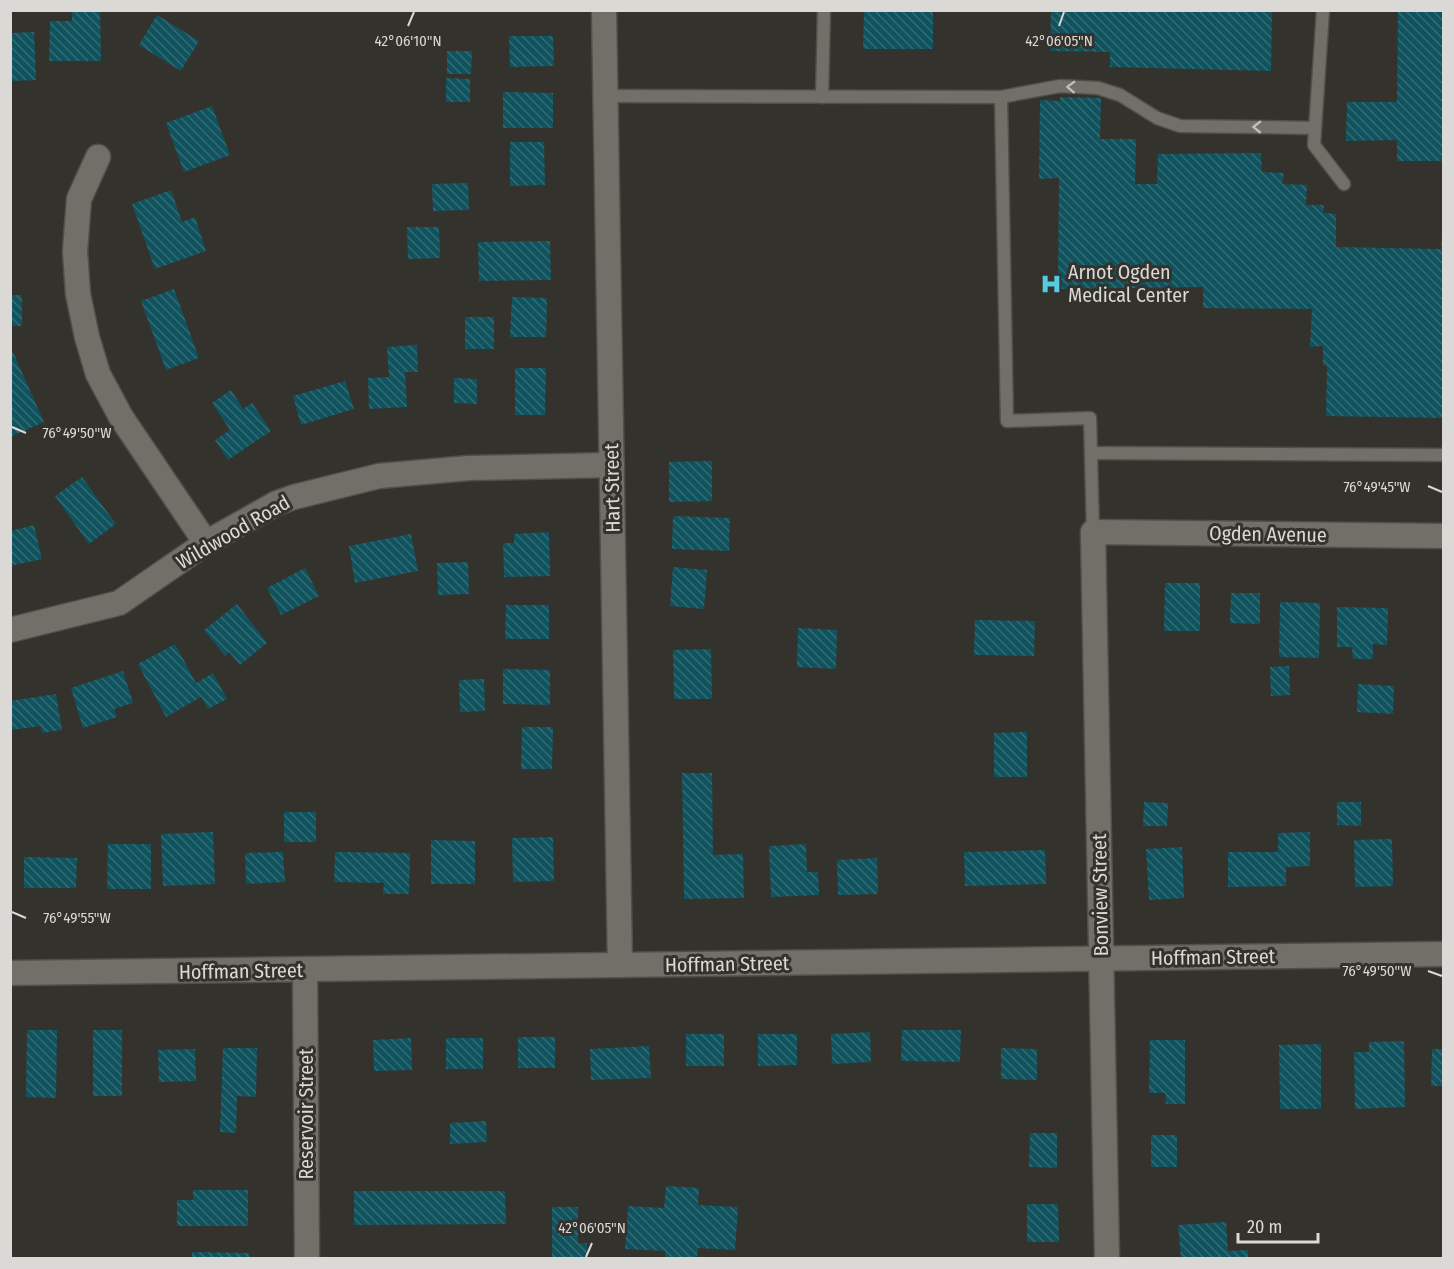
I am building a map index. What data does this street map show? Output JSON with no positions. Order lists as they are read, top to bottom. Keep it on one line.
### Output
{"streets":{"street":["Hart Street","Wildwood Road","Ogden Avenue","Bonview Street","Hoffman Street","Reservoir Street"]},"crossings":[["Hart Street","Wildwood Road"],["Hart Street","Hoffman Street"],["Ogden Avenue","Bonview Street"],["Bonview Street","Hoffman Street"],["Hoffman Street","Reservoir Street"]],"places":{"hospital":["Arnot Ogden Medical Center"]},"scale_bar":"20 m","coordinates":["42°06'10\"N","42°06'05\"N","76°49'50\"W","76°49'45\"W","76°49'55\"W"]}
